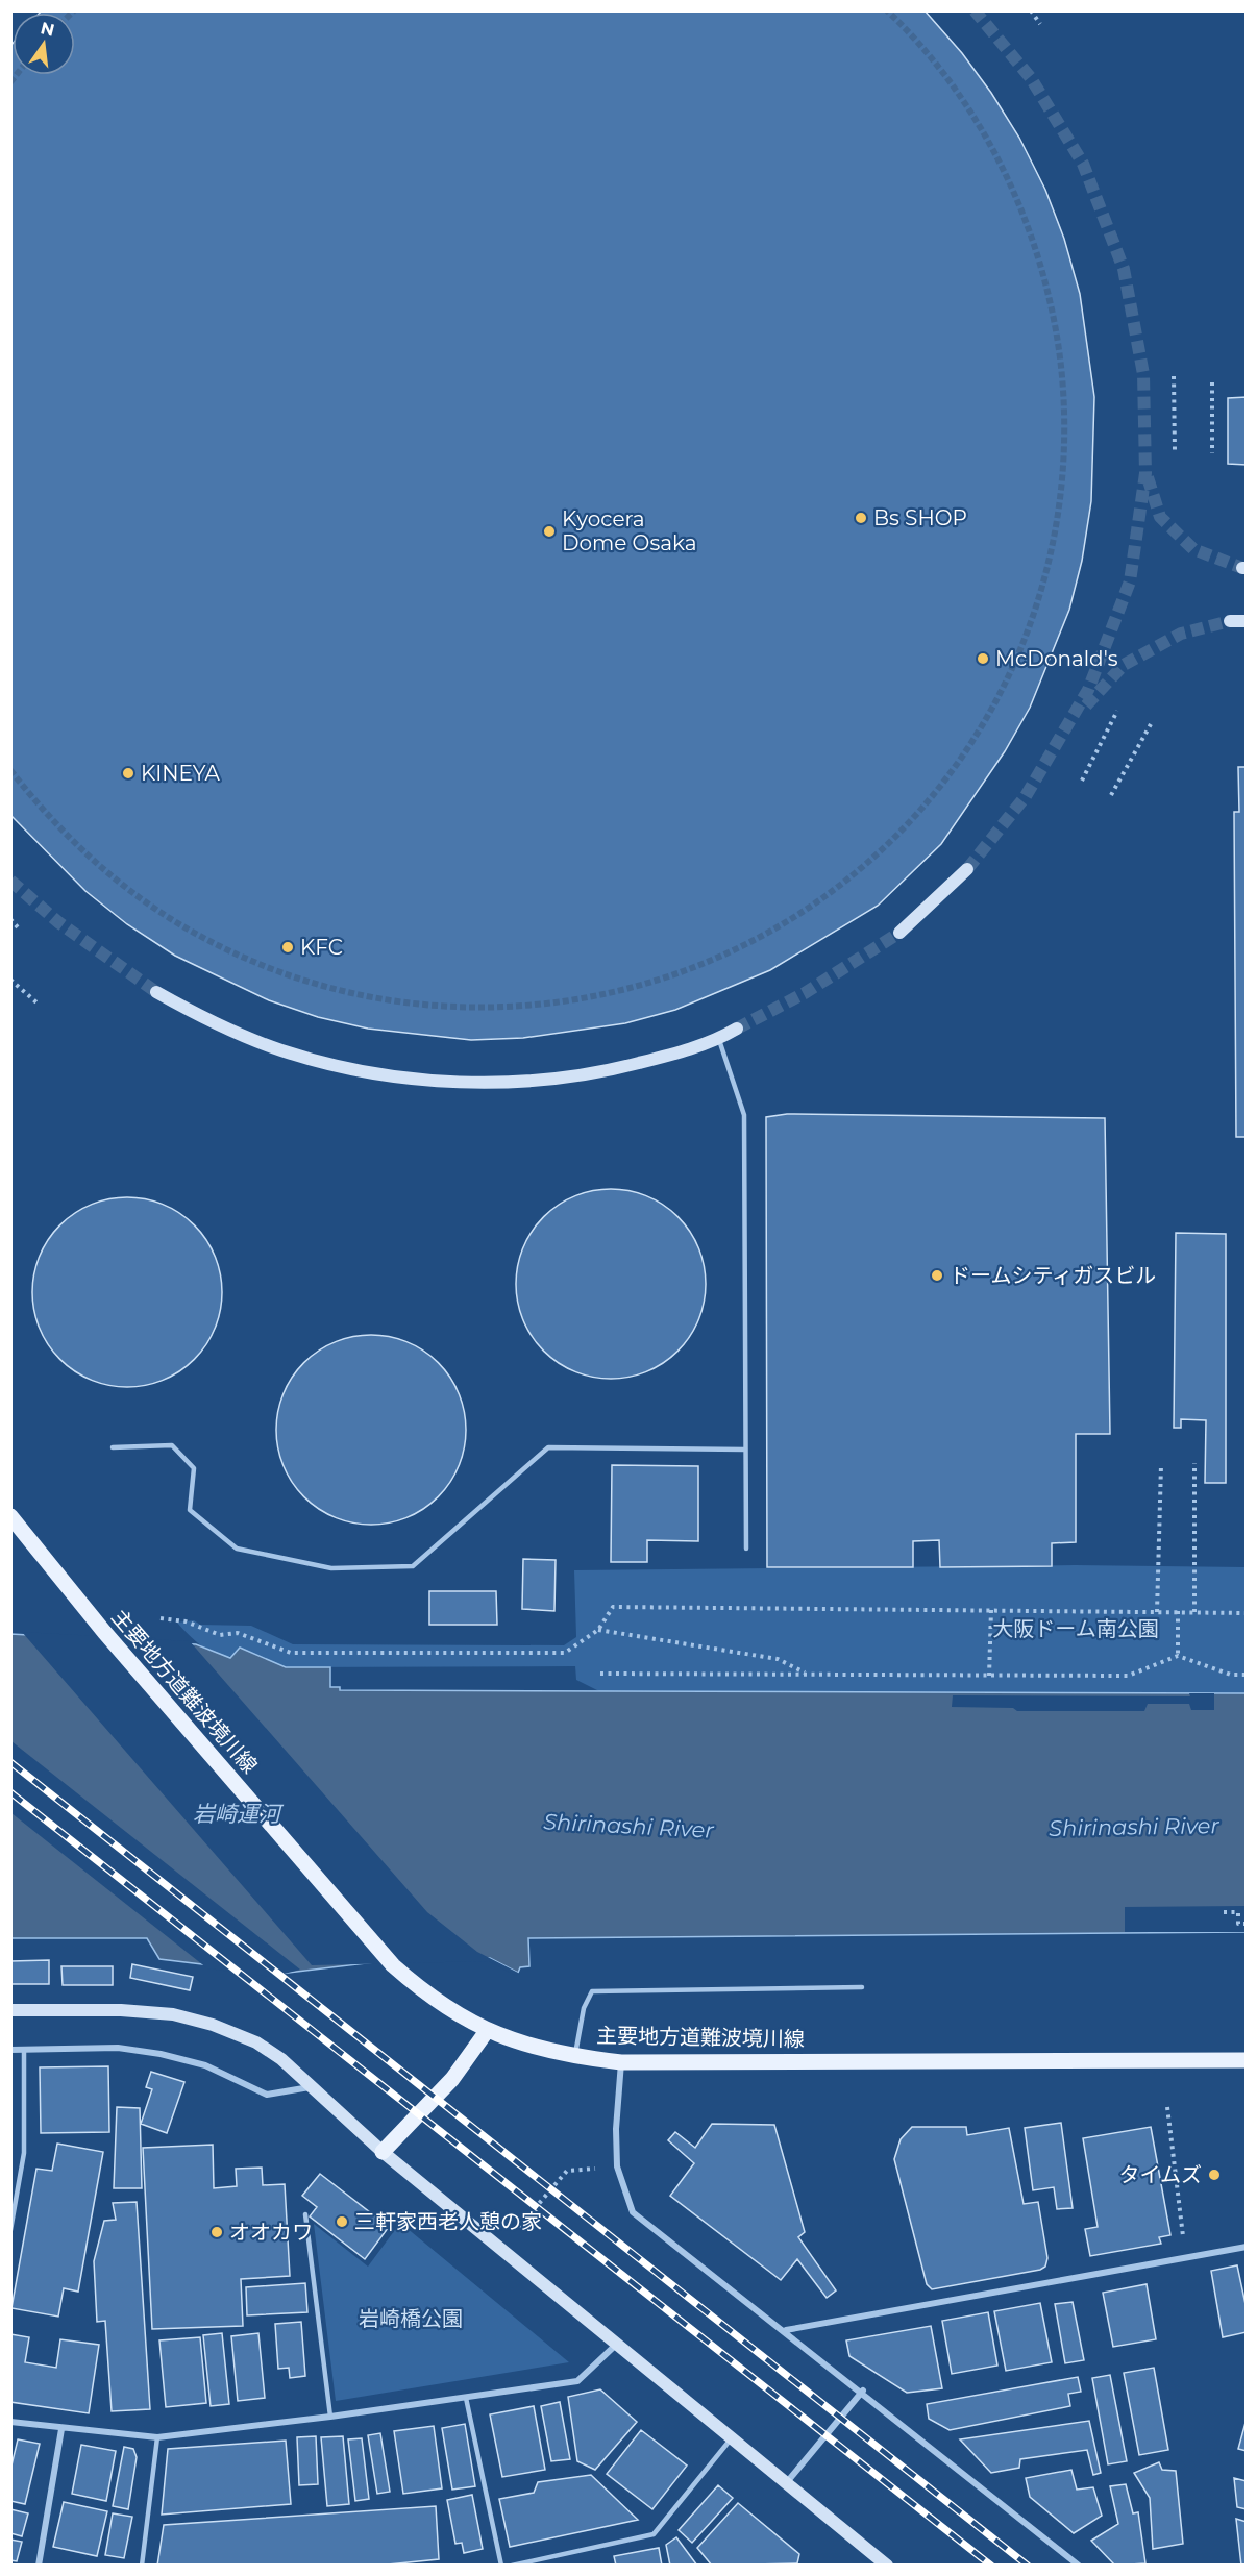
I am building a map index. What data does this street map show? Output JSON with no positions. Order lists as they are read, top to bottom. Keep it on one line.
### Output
{"streets":{"main road":["主要地方道難波境川線"]},"water":["岩崎運河","Shirinashi River"],"parks":["大阪ドーム南公園","岩崎橋公園"],"places":["Bs SHOP","Kyocera Dome Osaka","McDonald's","KINEYA","KFC","ドームシティガスビル","タイムズ","三軒家西老人憩の家","オオカワ"],"north":"top"}
